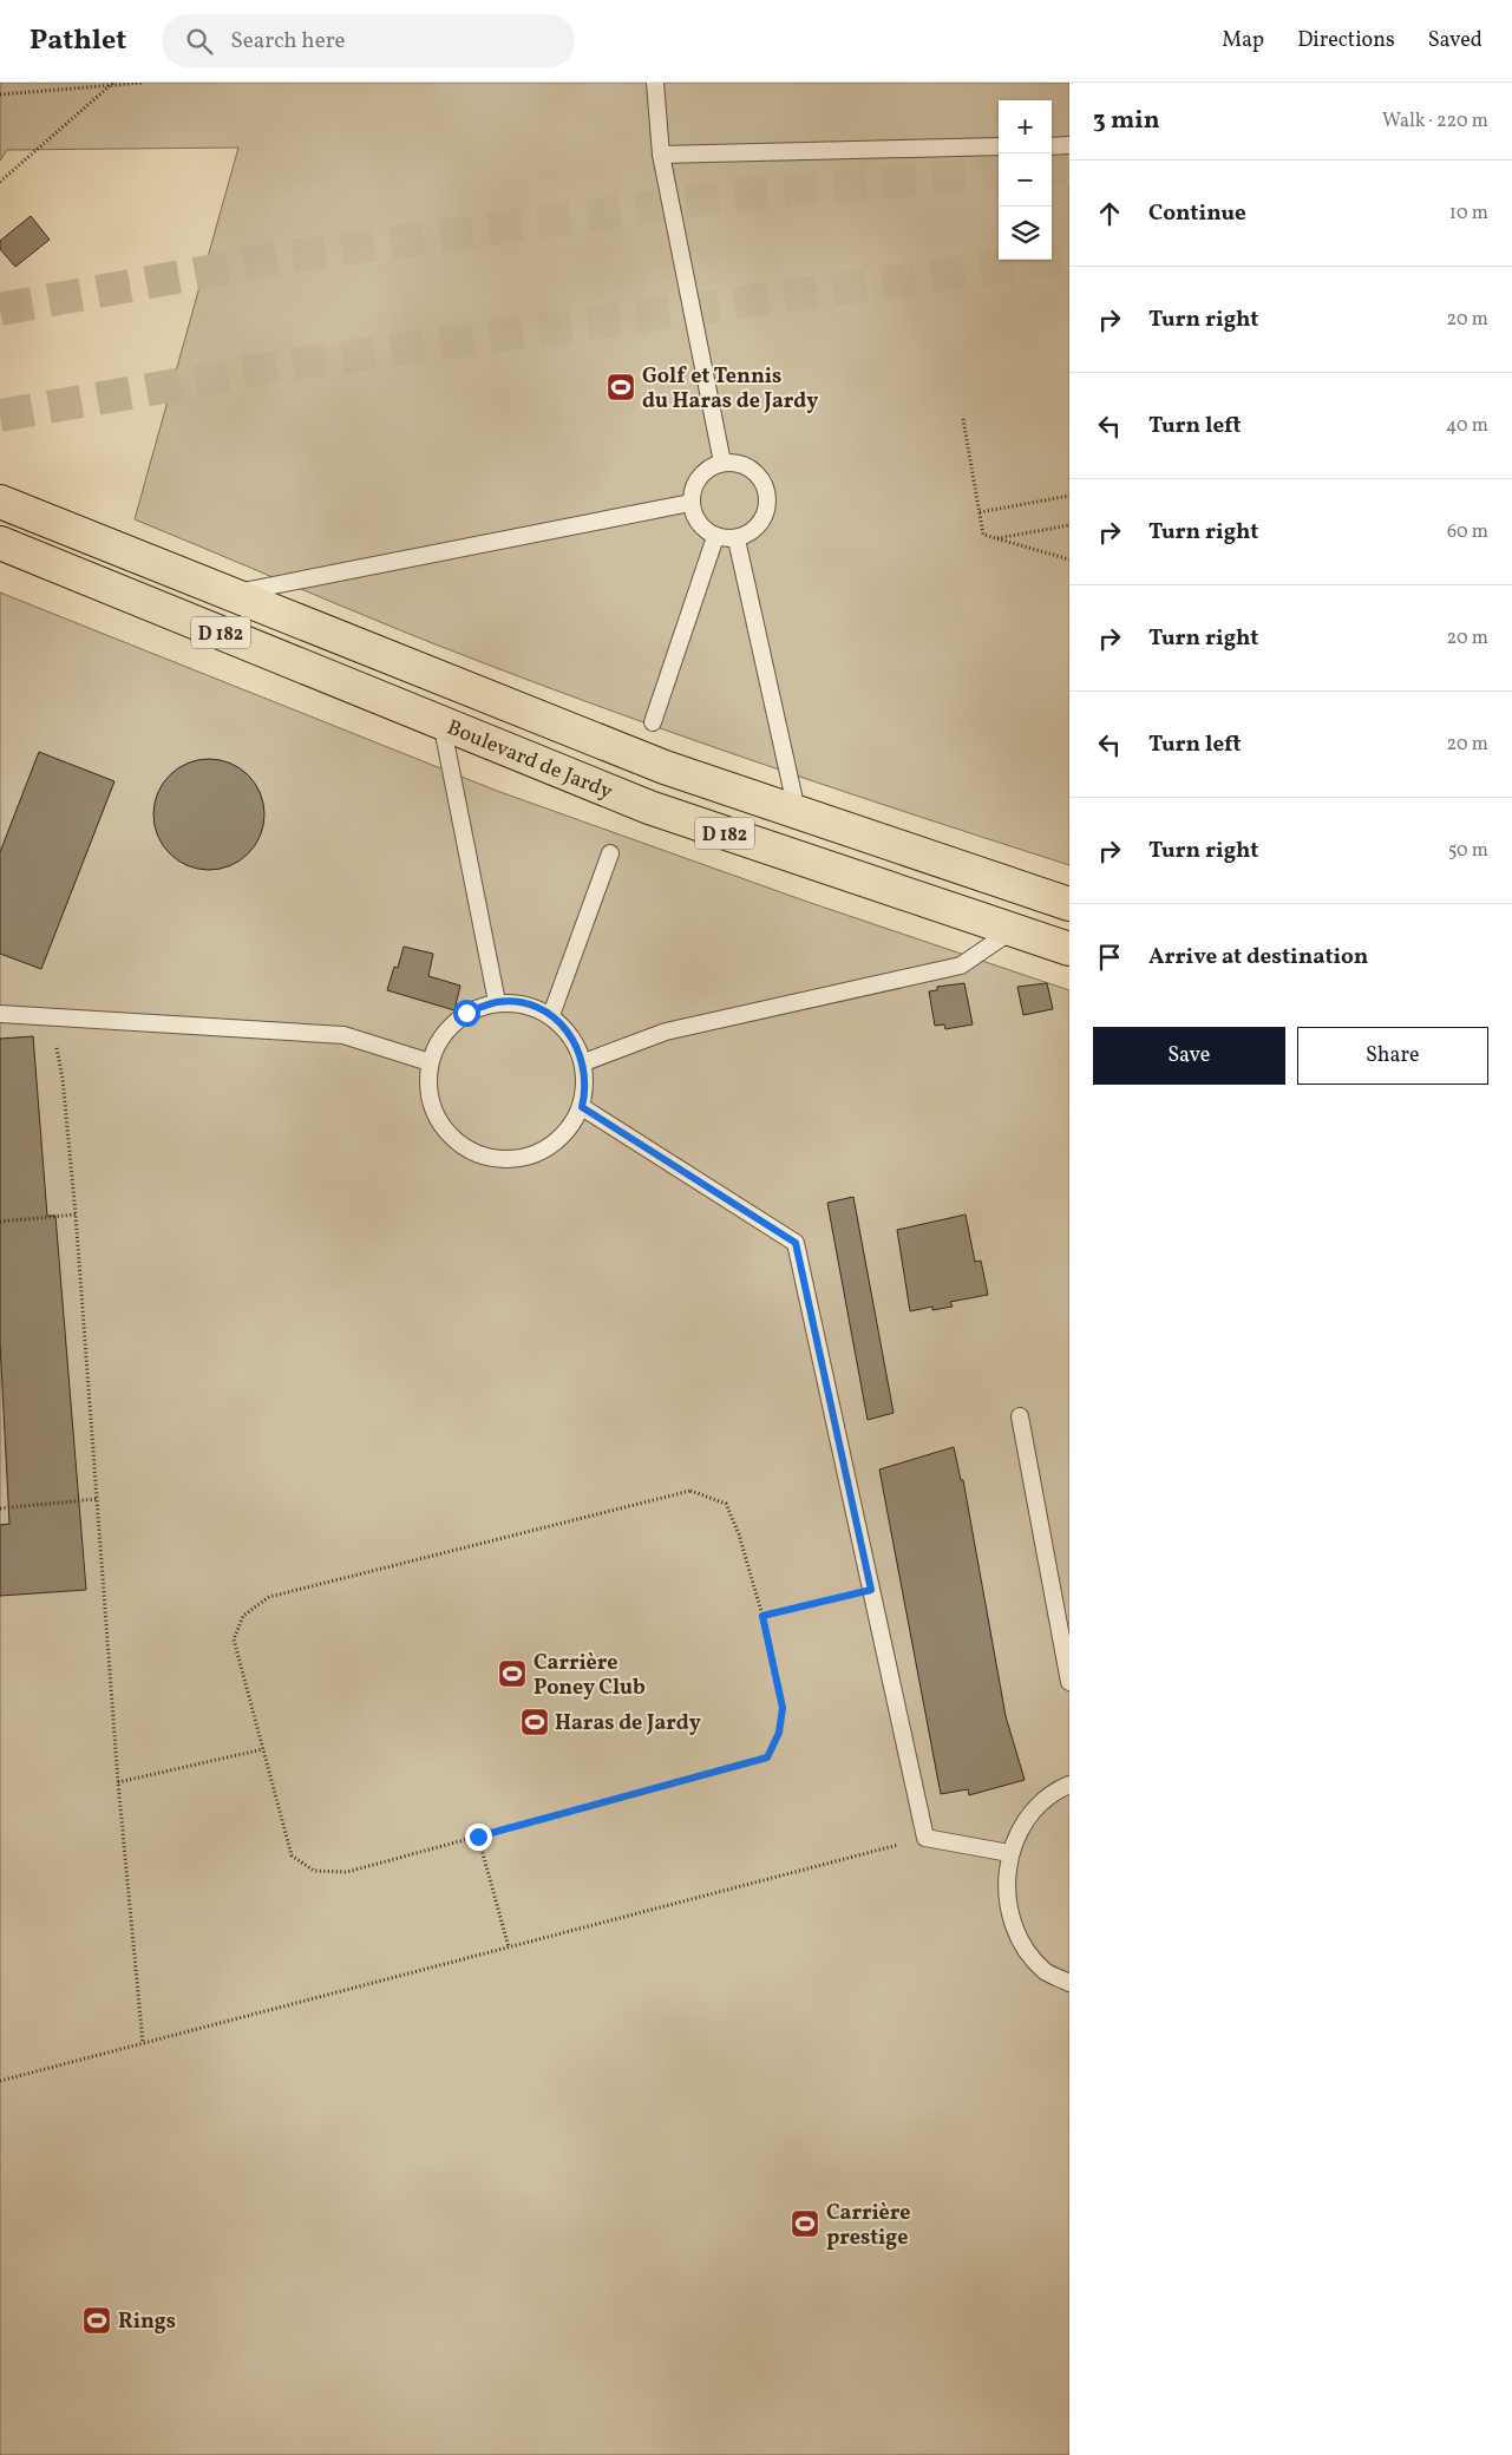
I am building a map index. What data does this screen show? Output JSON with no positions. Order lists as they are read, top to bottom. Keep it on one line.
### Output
{"streets":{"main road":["D 182","Boulevard de Jardy"]},"places":{"sports":["Golf et Tennis du Haras de Jardy","Carrière Poney Club","Haras de Jardy","Carrière prestige","Rings"]},"page":{"header":"Pathlet","search":"Search here","nav":["Map","Directions","Saved"],"heading":["3 min","Walk · 220 m"],"map_buttons":["+","−"],"list":[["Continue","10 m"],["Turn right","20 m"],["Turn left","40 m"],["Turn right","60 m"],["Turn right","20 m"],["Turn left","20 m"],["Turn right","50 m"],"Arrive at destination"],"buttons":["Save","Share"]}}
